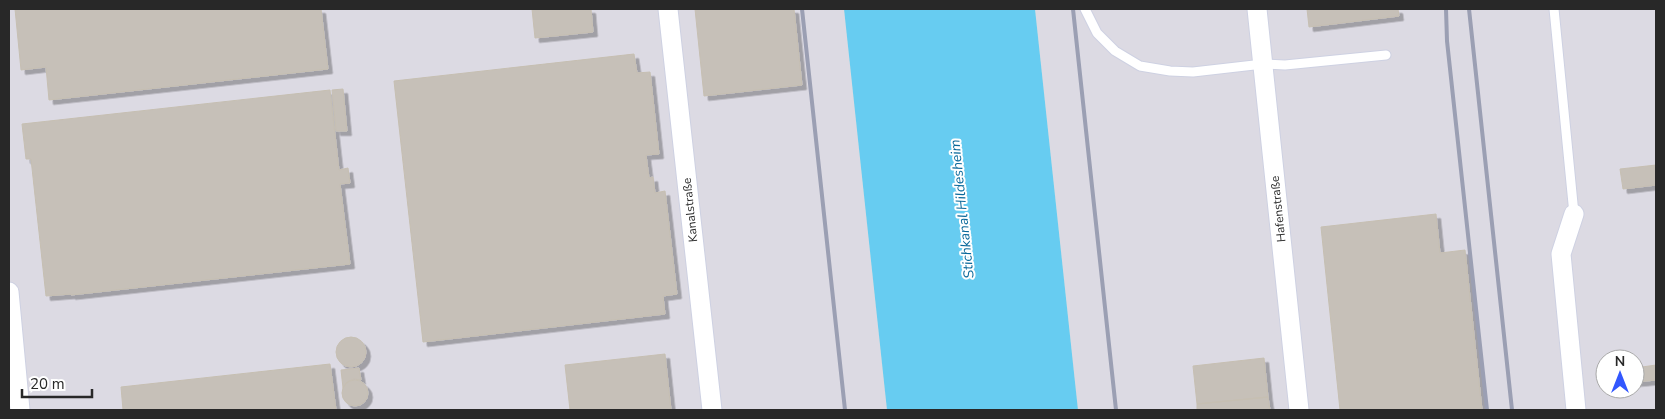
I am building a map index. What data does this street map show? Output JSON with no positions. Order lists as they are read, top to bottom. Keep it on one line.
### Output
{"streets":{"street":["Hafenstraße","Kanalstraße"]},"water":["Stichkanal Hildesheim"],"scale_bar":"20 m","north":"top"}
